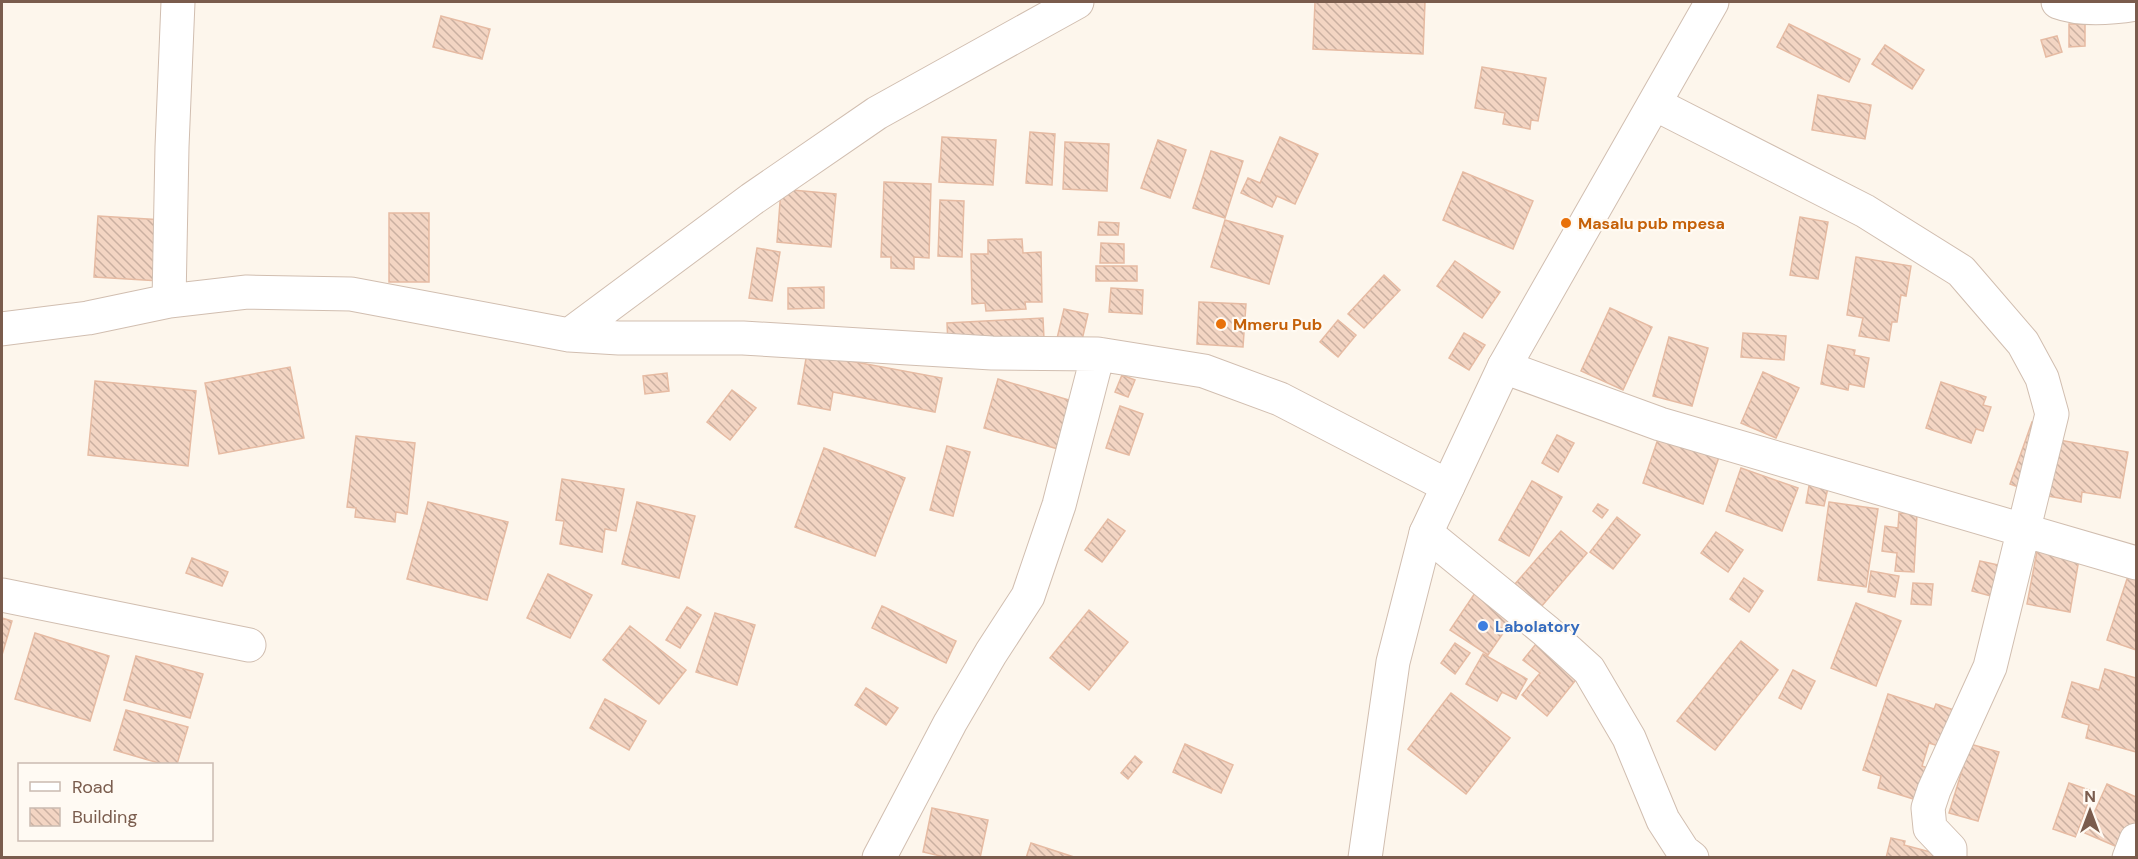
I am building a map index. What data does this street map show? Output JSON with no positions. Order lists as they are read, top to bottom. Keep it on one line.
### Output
{"places":["Masalu pub mpesa","Mmeru Pub","Labolatory"],"legend":["Road","Building"],"north":"top"}
